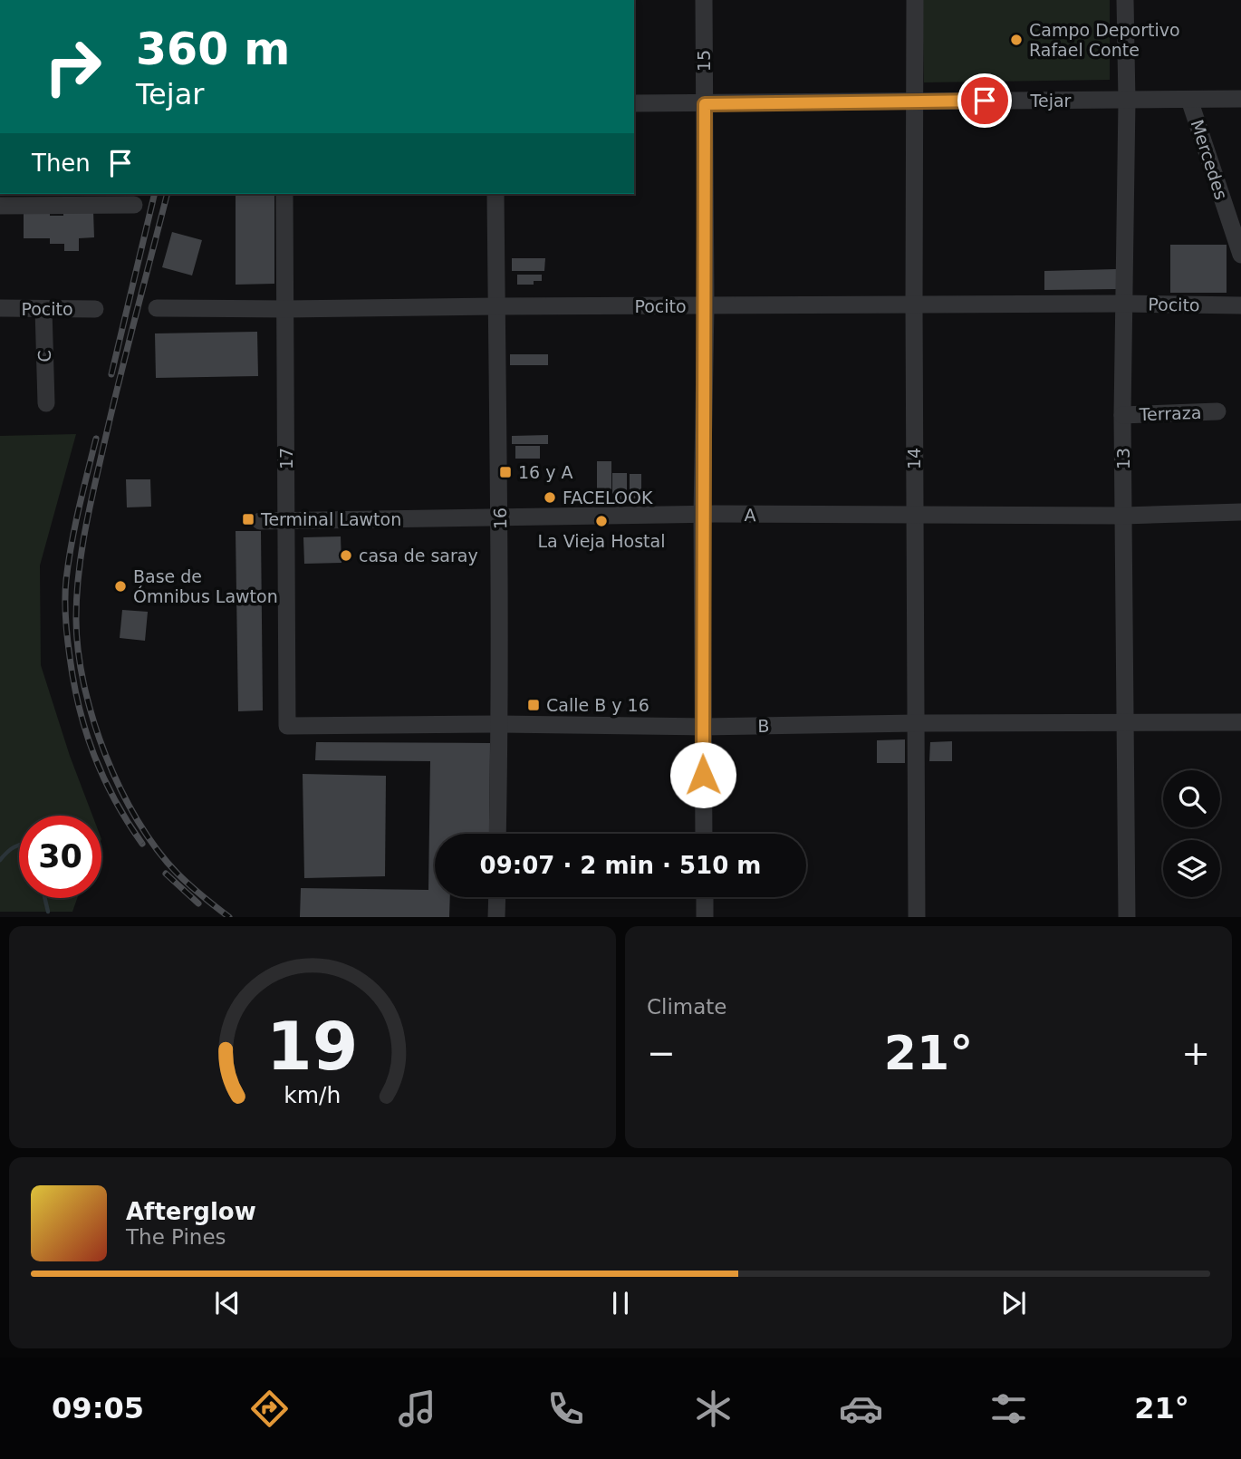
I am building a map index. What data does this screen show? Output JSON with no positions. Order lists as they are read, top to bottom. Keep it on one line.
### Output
{"streets":{"street":["15","Tejar","Mercedes","Pocito","C","Terraza","17","14","13","A","16","B"]},"crossings":[["15","Tejar"],["15","Pocito"],["15","A"],["15","B"],["Tejar","Mercedes"],["Tejar","14"],["Tejar","13"],["Pocito","C"],["Pocito","17"],["Pocito","14"],["Pocito","13"],["Pocito","16"],["Terraza","13"],["17","A"],["17","B"],["14","A"],["14","B"],["13","A"],["13","B"],["A","16"],["16","B"]],"places":{"other":["Campo Deportivo Rafael Conte","FACELOOK","La Vieja Hostal","casa de saray","Base de Ómnibus Lawton"],"transit":["16 y A","Terminal Lawton","Calle B y 16"]},"page":{"turn":["360 m","Tejar"],"then":"Then","limit":"30","trip":"09:07 · 2 min · 510 m","tile":"Climate","heat":["−","21°","+"],"song":["Afterglow","The Pines"],"tabs":["09:05","21°"],"gauge":["19","km/h"]}}
